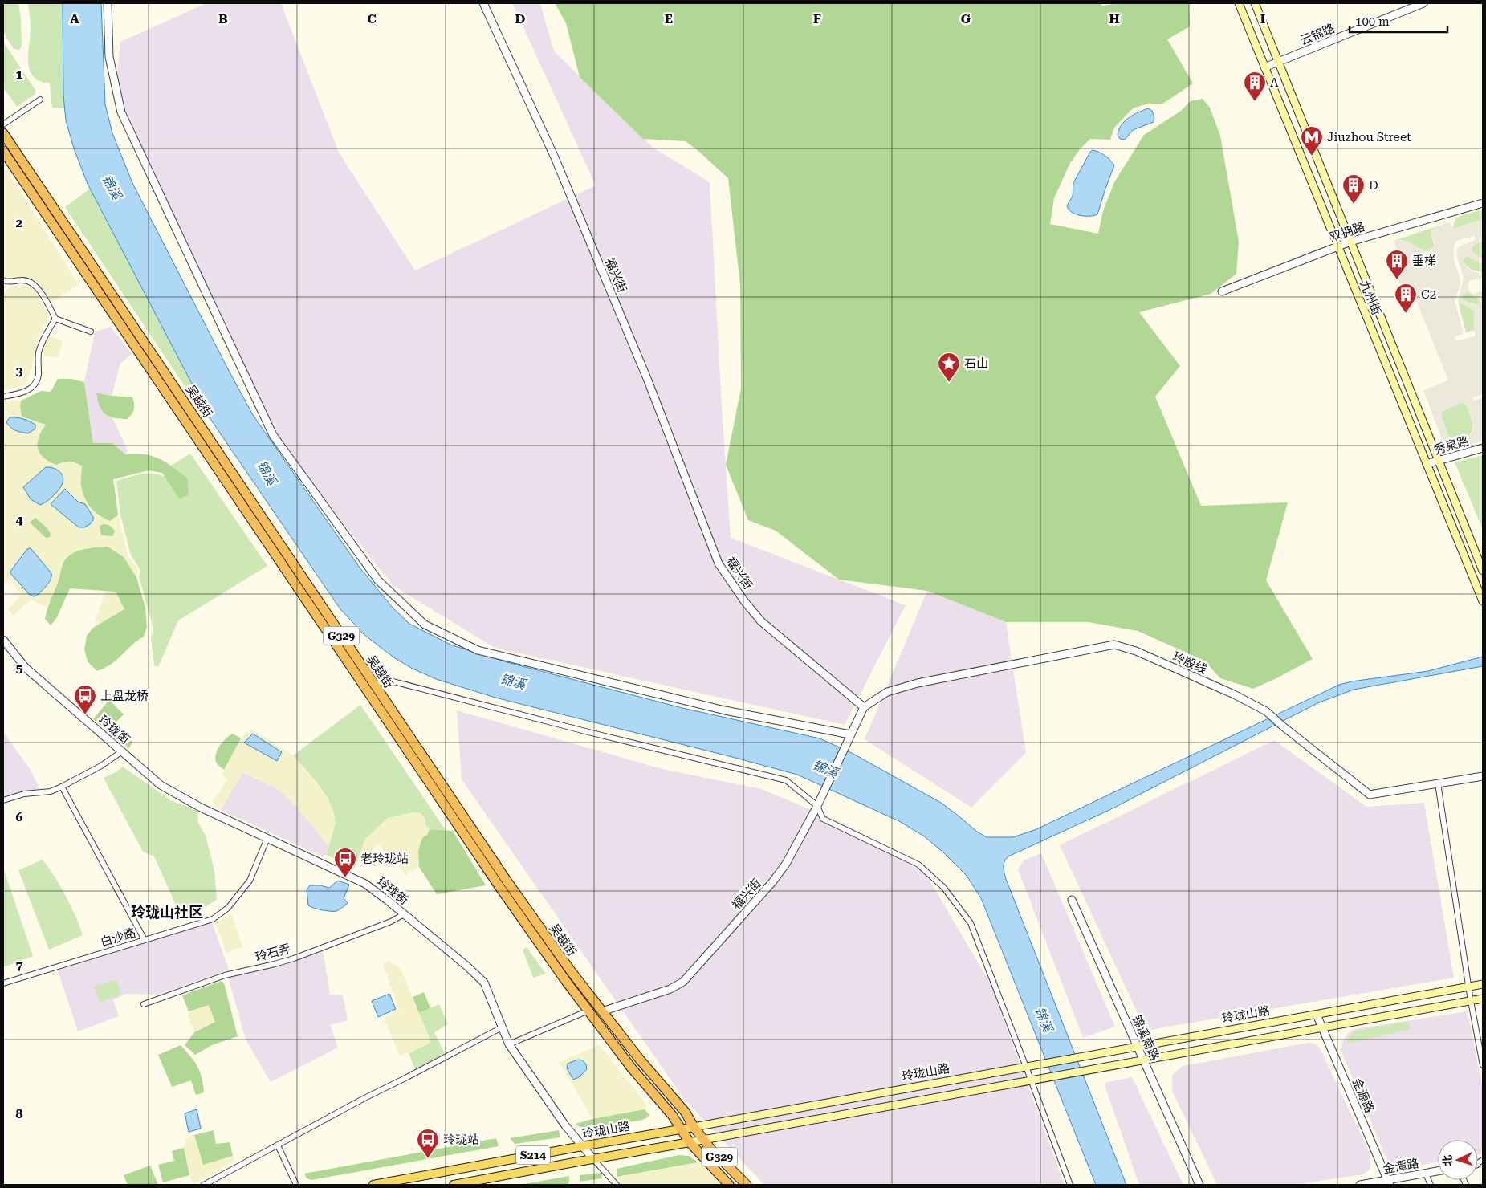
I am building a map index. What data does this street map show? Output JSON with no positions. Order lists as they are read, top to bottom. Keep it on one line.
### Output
{"streets":{"highway":["吴越街","G329"],"main road":["九州街","玲珑山路","S214"],"street":["云锦路","双拥路","福兴街","秀泉路","玲殷线","玲珑街","白沙路","玲石弄","锦溪南路","金源路","金潭路"]},"crossings":[["云锦路","九州街"],["双拥路","九州街"],["福兴街","吴越街"],["福兴街","玲殷线"],["九州街","秀泉路"],["吴越街","玲珑山路"],["吴越街","S214"],["玲珑街","白沙路"],["玲珑街","玲石弄"],["玲珑街","玲珑山路"],["玲珑街","S214"],["玲珑山路","锦溪南路"],["玲珑山路","金源路"],["金源路","金潭路"]],"districts":["玲珑山社区"],"water":["锦溪"],"places":{"building":["A","D","垂梯","C2"],"metro station":["Jiuzhou Street"],"place":["石山"],"bus stop":["上盘龙桥","老玲珑站","玲珑站"]},"scale_bar":"100 m","north":"left","grid":{"columns":["A","B","C","D","E","F","G","H","I"],"rows":["1","2","3","4","5","6","7","8"]}}
